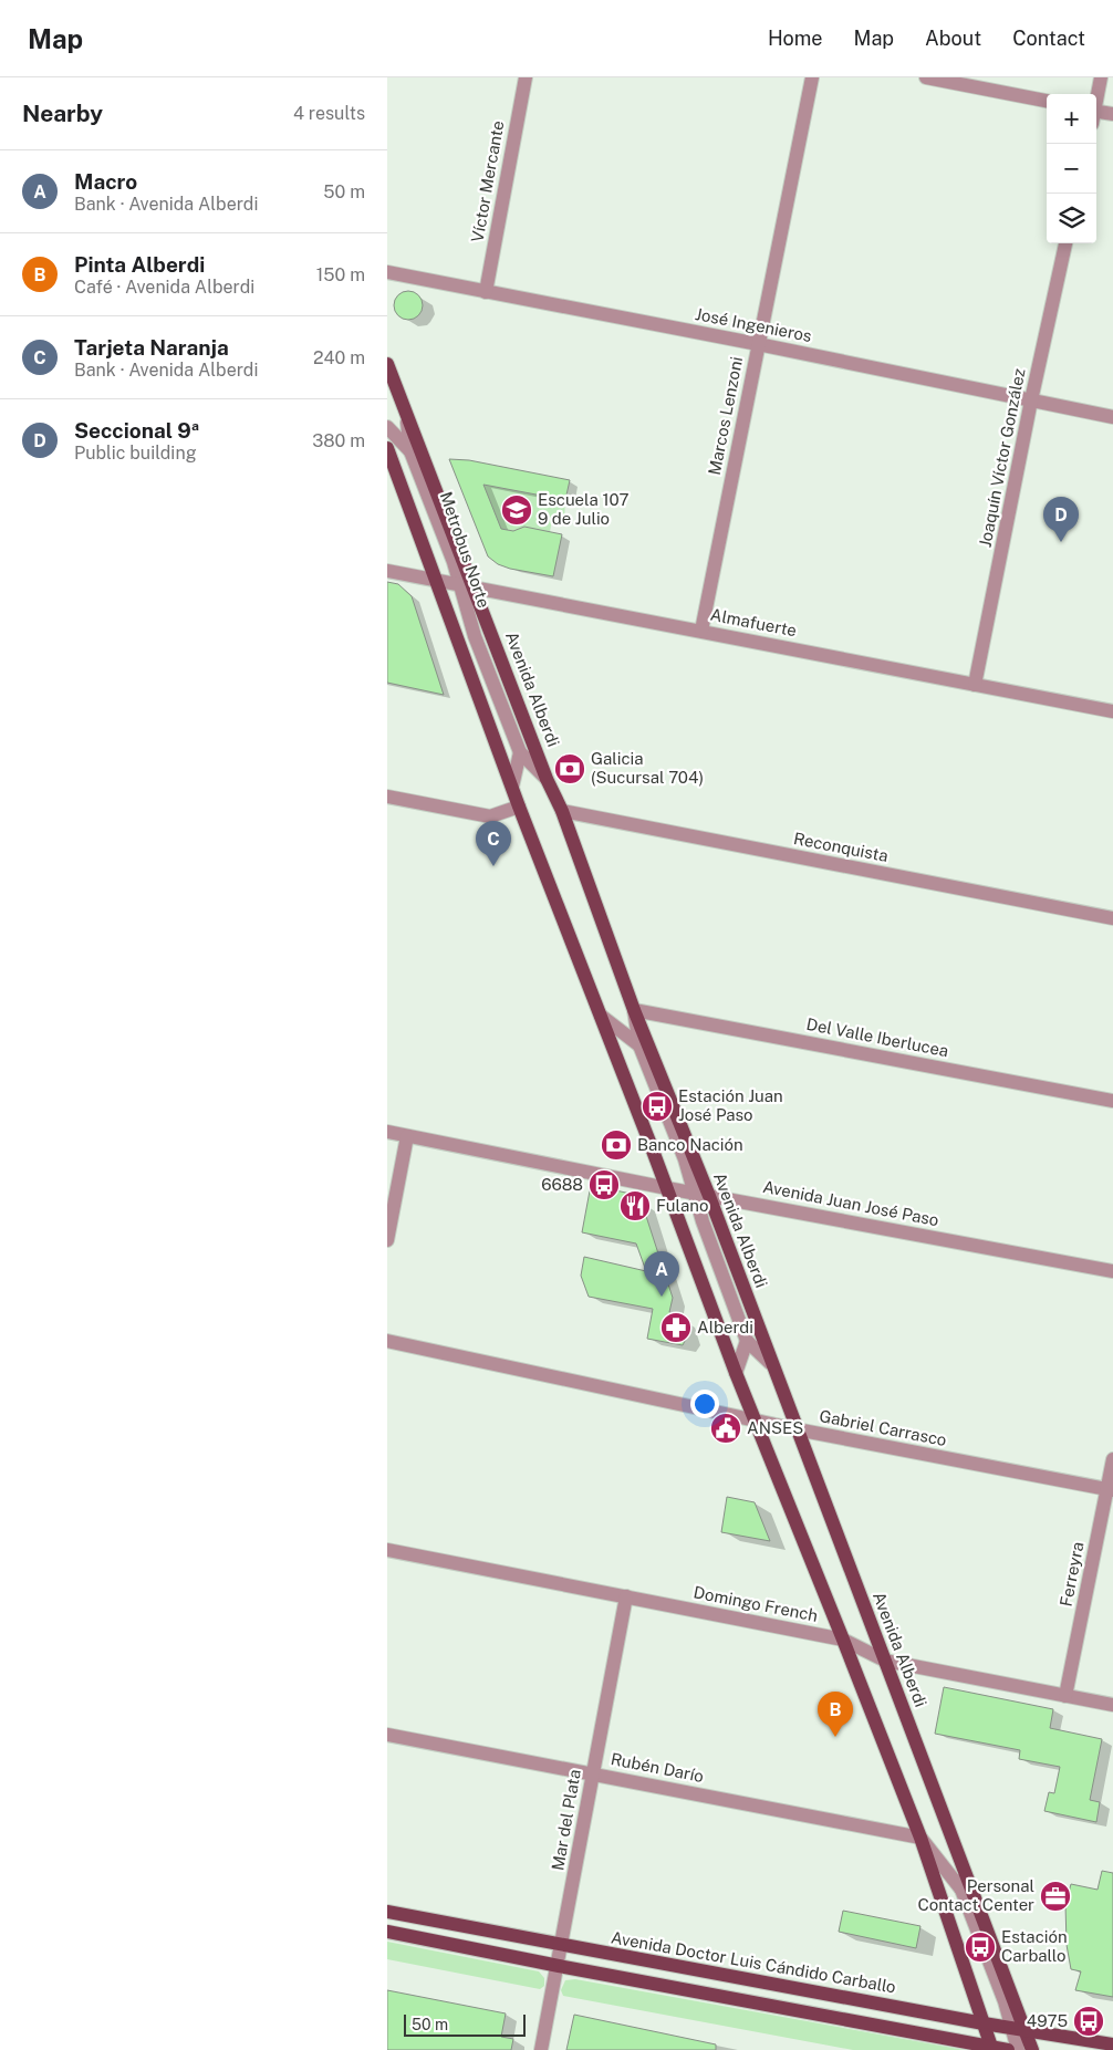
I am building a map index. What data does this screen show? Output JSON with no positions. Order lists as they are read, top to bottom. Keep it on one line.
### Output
{"streets":{"main road":["Avenida Alberdi","Avenida Doctor Luis Cándido Carballo"],"street":["Víctor Mercante","José Ingenieros","Marcos Lenzoni","Joaquín Víctor González","Metrobus Norte","Almafuerte","Reconquista","Del Valle Iberlucea","Avenida Juan José Paso","Gabriel Carrasco","Ferreyra","Domingo French","Rubén Darío","Mar del Plata"]},"crossings":[["Víctor Mercante","José Ingenieros"],["José Ingenieros","Marcos Lenzoni"],["José Ingenieros","Joaquín Víctor González"],["Marcos Lenzoni","Almafuerte"],["Joaquín Víctor González","Almafuerte"],["Metrobus Norte","Almafuerte"],["Metrobus Norte","Avenida Alberdi"],["Almafuerte","Avenida Alberdi"],["Avenida Alberdi","Reconquista"],["Avenida Alberdi","Del Valle Iberlucea"],["Avenida Alberdi","Avenida Juan José Paso"],["Avenida Alberdi","Gabriel Carrasco"],["Avenida Alberdi","Domingo French"],["Avenida Alberdi","Avenida Doctor Luis Cándido Carballo"],["Gabriel Carrasco","Ferreyra"],["Ferreyra","Domingo French"],["Domingo French","Mar del Plata"],["Rubén Darío","Mar del Plata"],["Mar del Plata","Avenida Doctor Luis Cándido Carballo"]],"places":{"school or university":["Escuela 107 9 de Julio"],"bank":["Galicia (Sucursal 704)","Banco Nación"],"bus stop":["Estación Juan José Paso","6688","Estación Carballo","4975"],"restaurant":["Fulano"],"pharmacy":["Alberdi"],"public building":["ANSES"],"office":["Personal Contact Center"]},"scale_bar":"50 m","page":{"header":"Map","nav":["Home","Map","About","Contact"],"heading":["Nearby","4 results"],"map_buttons":["+","−"],"list":[{"mark":"A","name":"Macro","note":"Bank · Avenida Alberdi","value":"50 m"},{"mark":"B","name":"Pinta Alberdi","note":"Café · Avenida Alberdi","value":"150 m"},{"mark":"C","name":"Tarjeta Naranja","note":"Bank · Avenida Alberdi","value":"240 m"},{"mark":"D","name":"Seccional 9ª","note":"Public building","value":"380 m"}],"pins":["D","C","A","B"],"scale":"50 m"}}
